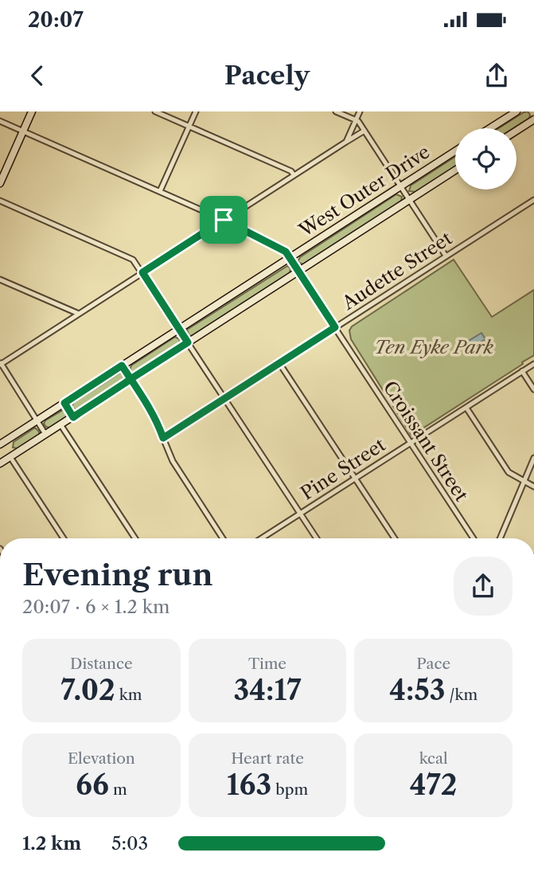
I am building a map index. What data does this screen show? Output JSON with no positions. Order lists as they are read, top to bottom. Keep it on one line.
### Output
{"streets":{"main road":["West Outer Drive"],"street":["Audette Street","Croissant Street","Pine Street"]},"crossings":[["West Outer Drive","Croissant Street"],["Audette Street","Croissant Street"],["Croissant Street","Pine Street"]],"parks":["Ten Eyke Park"],"page":{"status":"20:07","header":"Pacely","heading":["Evening run","20:07 · 6 × 1.2 km"],"stats":[["Distance","7.02 km"],["Time","34:17"],["Pace","4:53 /km"],["Elevation","66 m"],["Heart rate","163 bpm"],["kcal","472"]],"list":[{"name":"1.2 km","note":"5:03"}]}}
